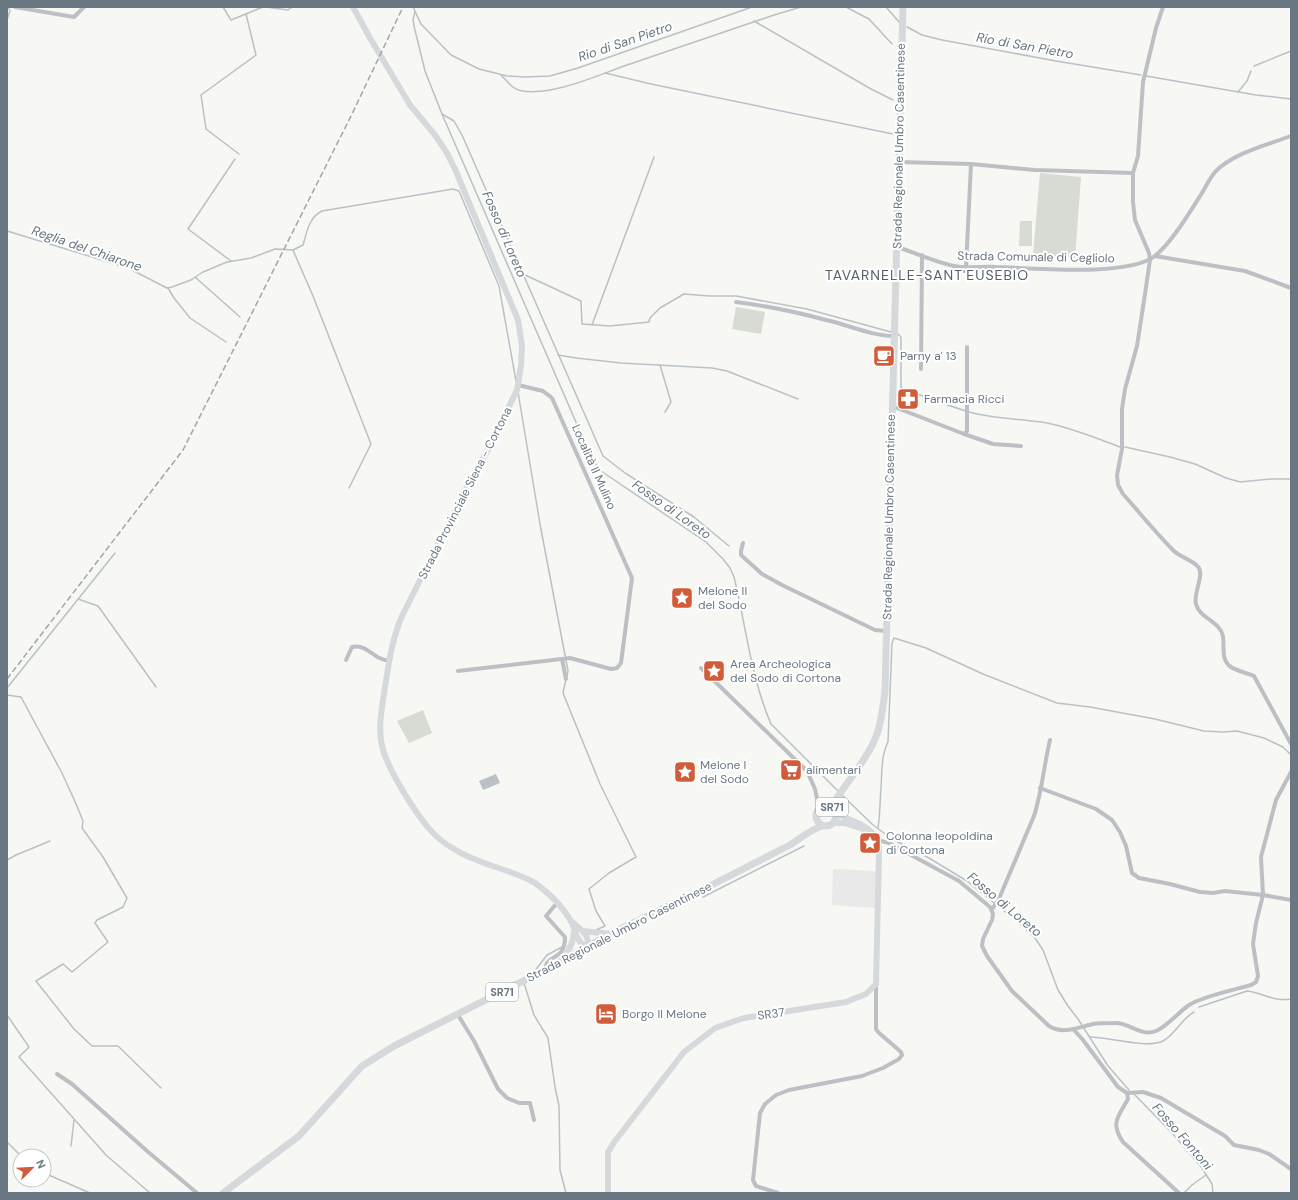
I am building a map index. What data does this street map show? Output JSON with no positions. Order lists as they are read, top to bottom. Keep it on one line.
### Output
{"streets":{"main road":["Strada Regionale Umbro Casentinese","Strada Provinciale Siena - Cortona","SR71","SR37"],"street":["Strada Comunale di Cegliolo","Località Il Mulino"]},"crossings":[["Strada Regionale Umbro Casentinese","Strada Comunale di Cegliolo"],["Strada Regionale Umbro Casentinese","SR71"],["Località Il Mulino","Strada Provinciale Siena - Cortona"]],"districts":["TAVARNELLE-SANT'EUSEBIO"],"water":["Rio di San Pietro","Fosso di Loreto","Reglia del Chiarone","Fosso Fontoni"],"places":{"cafe":["Parny a' 13"],"pharmacy":["Farmacia Ricci"],"place":["Melone II del Sodo","Area Archeologica del Sodo di Cortona","Melone I del Sodo","Colonna leopoldina di Cortona"],"supermarket":["alimentari"],"hotel":["Borgo Il Melone"]},"north":"top right"}
